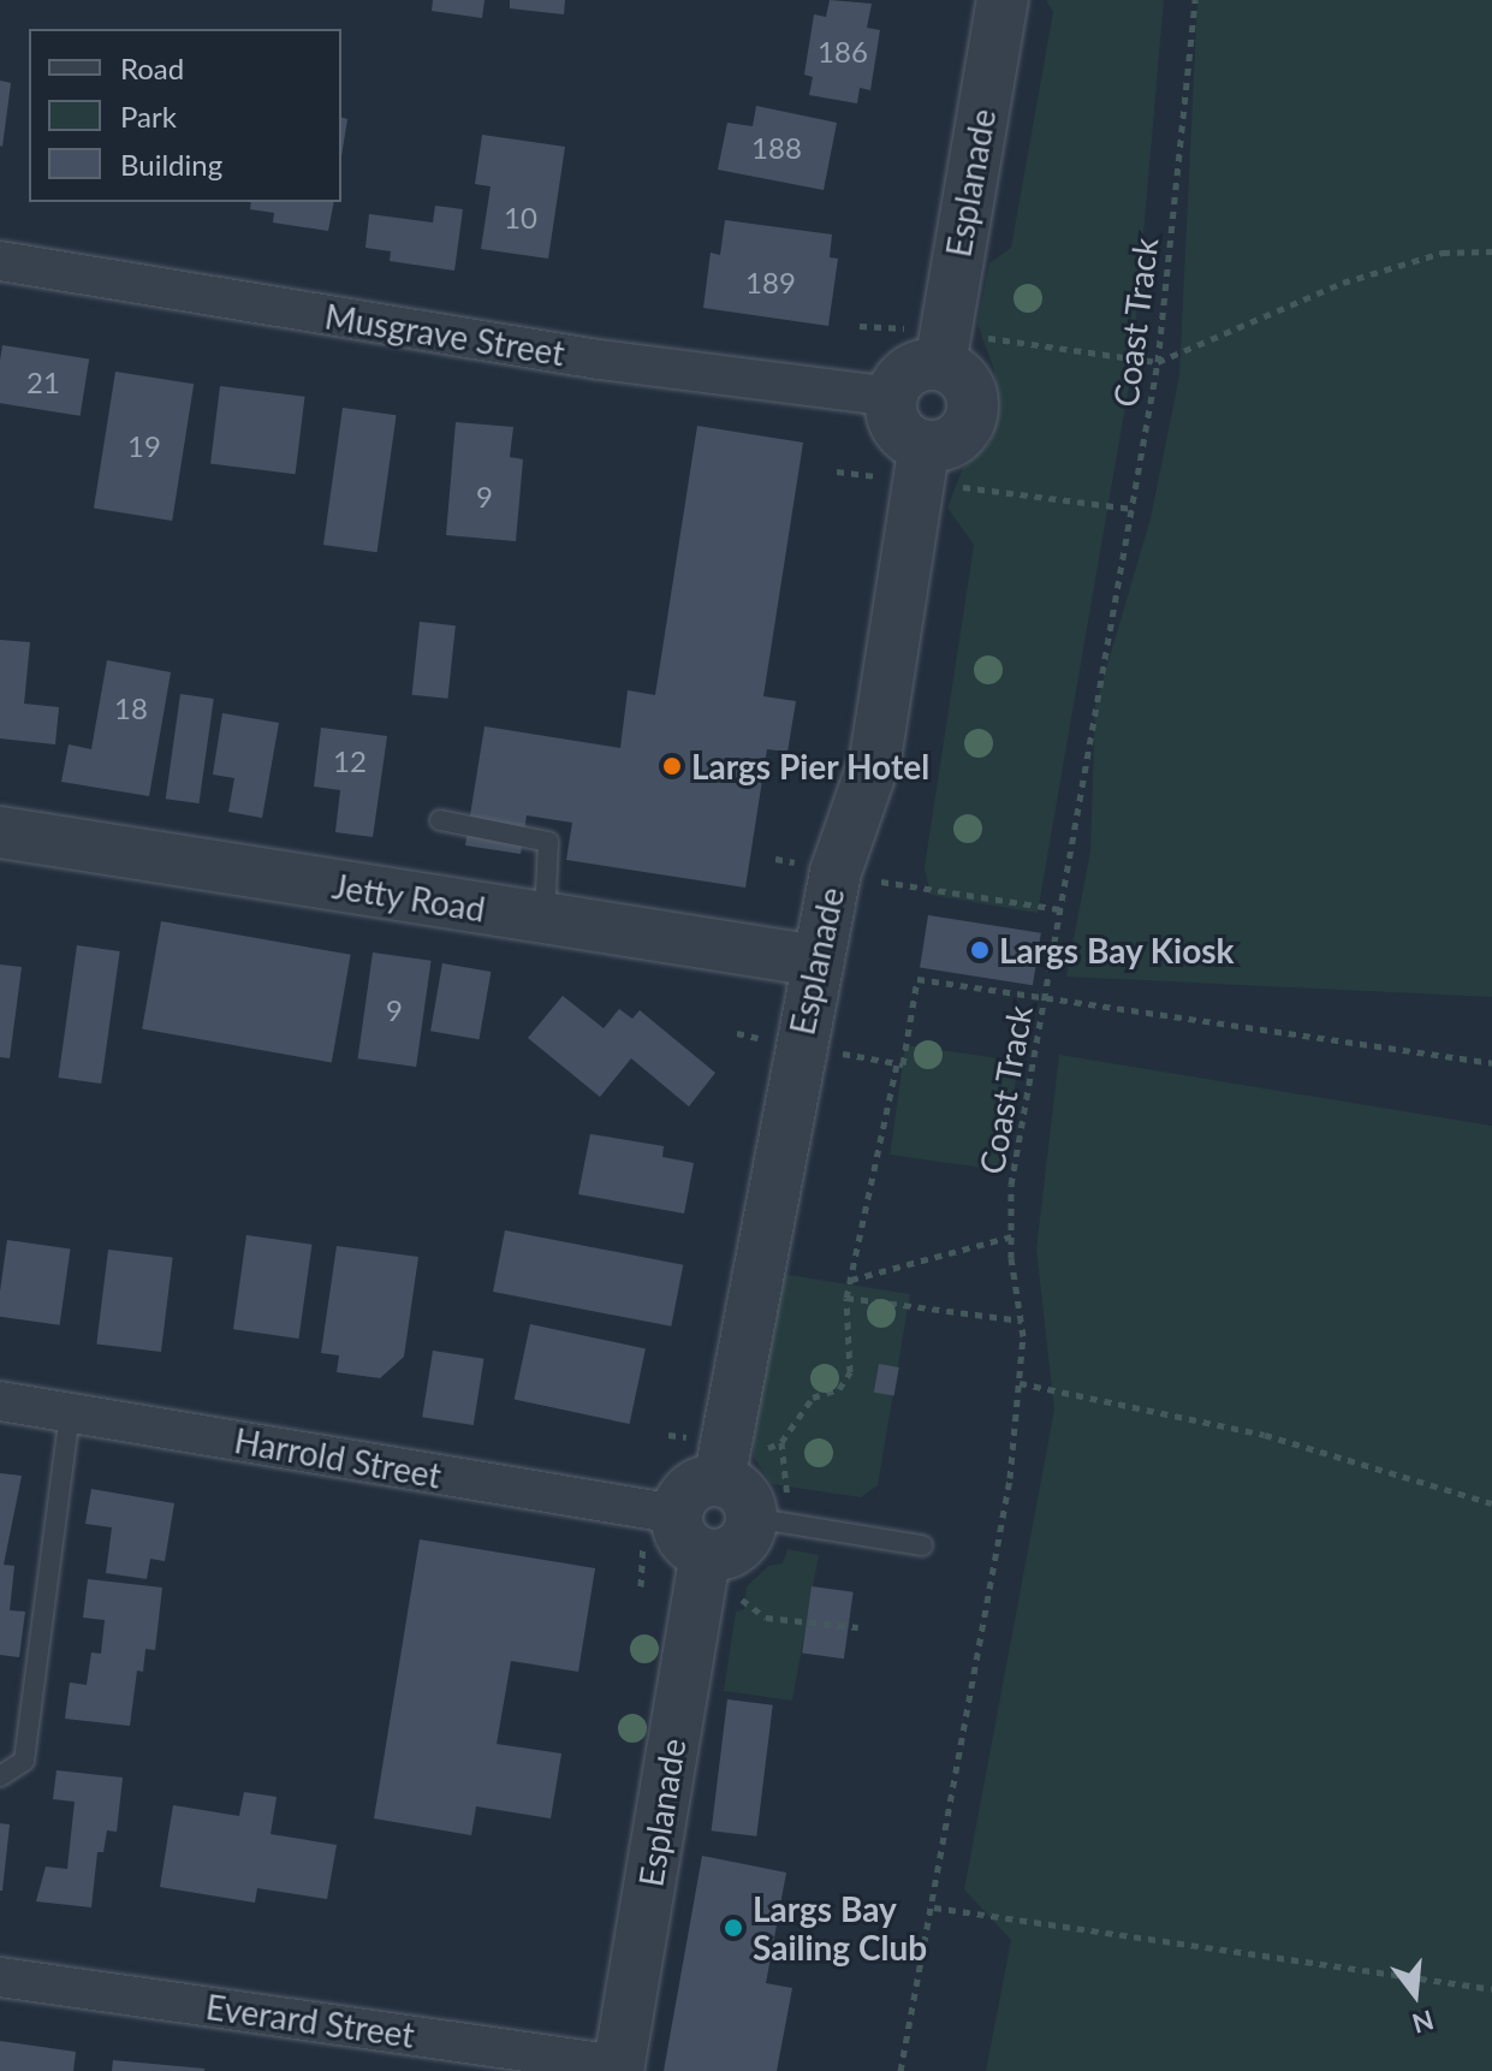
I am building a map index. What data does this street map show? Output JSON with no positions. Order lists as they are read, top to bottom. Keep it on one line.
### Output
{"streets":{"street":["Esplanade","Musgrave Street","Jetty Road","Harrold Street","Everard Street"],"path":["Coast Track"]},"crossings":[["Esplanade","Jetty Road"],["Esplanade","Everard Street"]],"places":["Largs Pier Hotel","Largs Bay Kiosk","Largs Bay Sailing Club"],"house_numbers":["186","188","10","189","21","19","9","18","12","9"],"legend":["Road","Park","Building"],"north":"bottom"}
